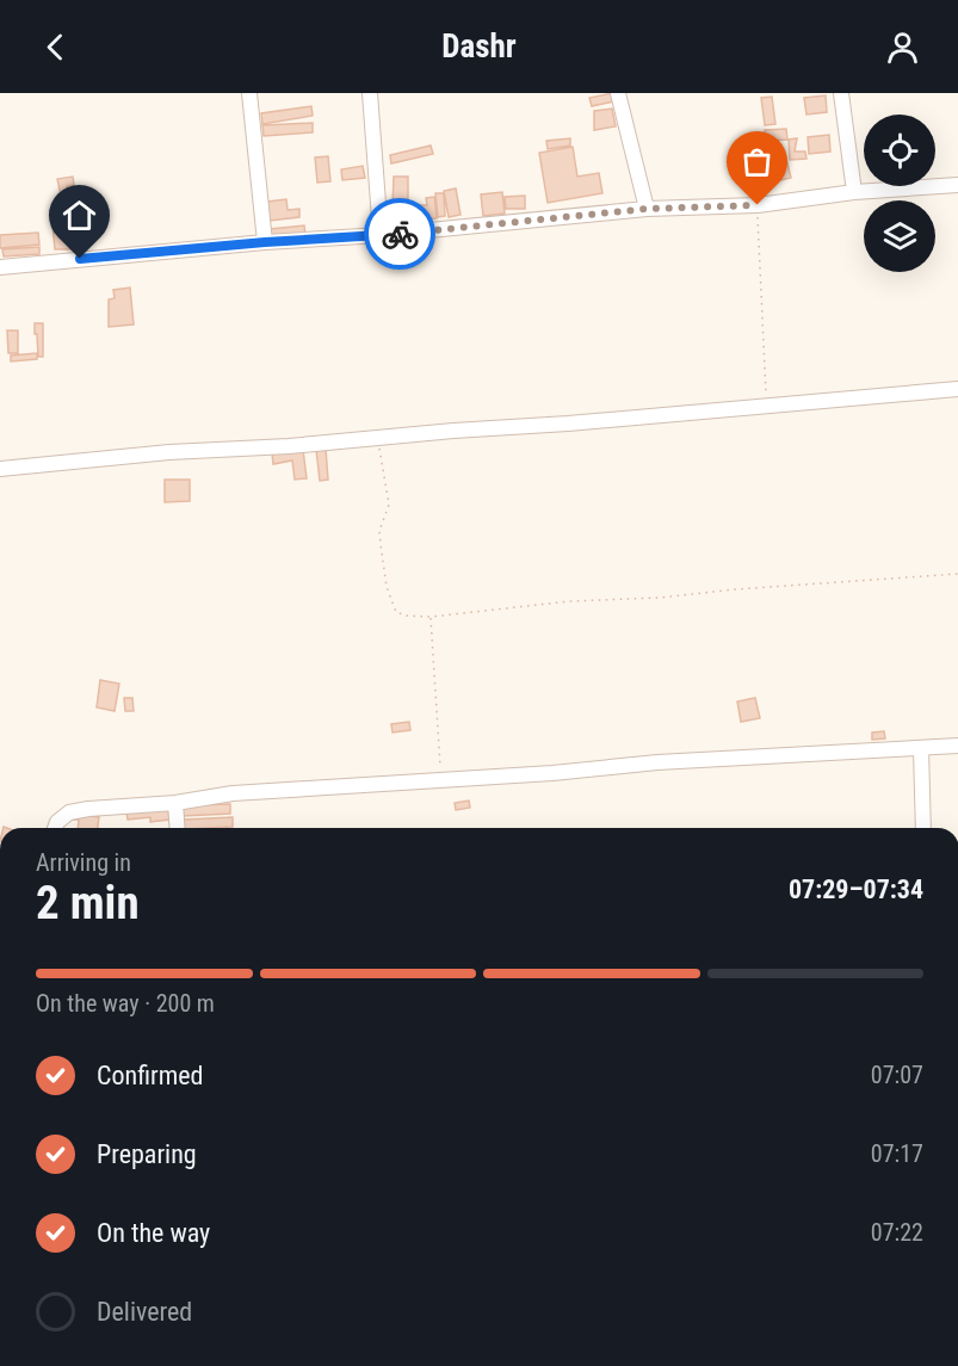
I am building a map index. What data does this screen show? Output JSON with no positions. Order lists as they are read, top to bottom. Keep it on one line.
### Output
{"page":{"header":"Dashr","heading":["2 min","Arriving in","07:29–07:34"],"bar":"On the way · 200 m","list":[["Confirmed","07:07"],["Preparing","07:17"],["On the way","07:22"],"Delivered"]}}
